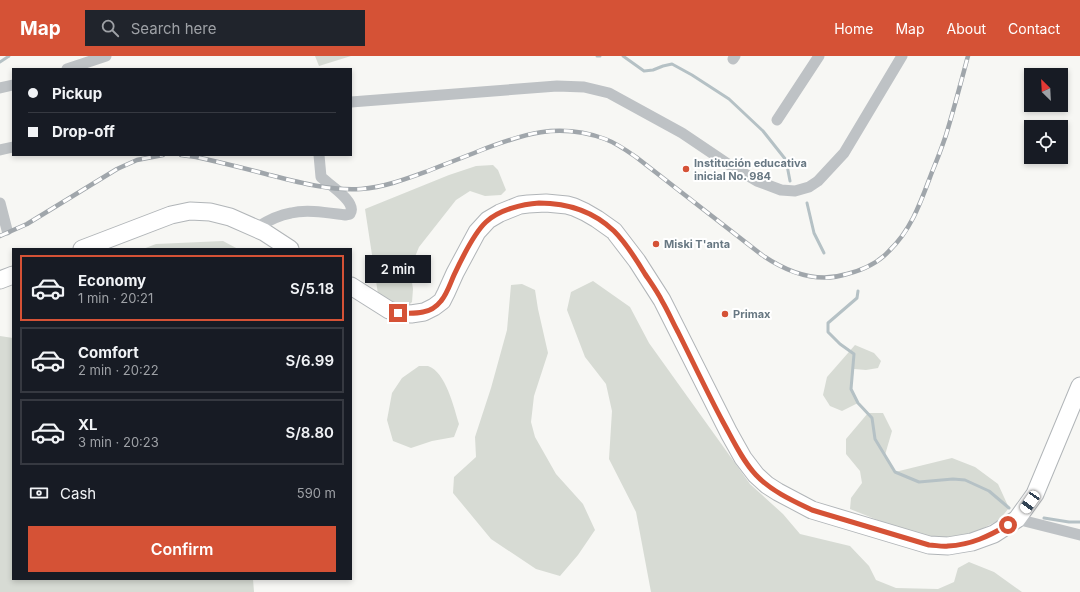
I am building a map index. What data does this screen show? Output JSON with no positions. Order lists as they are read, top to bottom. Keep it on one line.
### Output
{"places":["Institución educativa inicial No. 984","Miski T'anta","Primax"],"north":"top left","page":{"header":"Map","search":"Search here","nav":["Home","Map","About","Contact"],"banner":["Pickup","Drop-off"],"bubble":"2 min","list":[{"name":"Economy","note":"1 min · 20:21","value":"S/5.18"},{"name":"Comfort","note":"2 min · 20:22","value":"S/6.99"},{"name":"XL","note":"3 min · 20:23","value":"S/8.80"}],"pay":["Cash","590 m"],"buttons":"Confirm"}}
